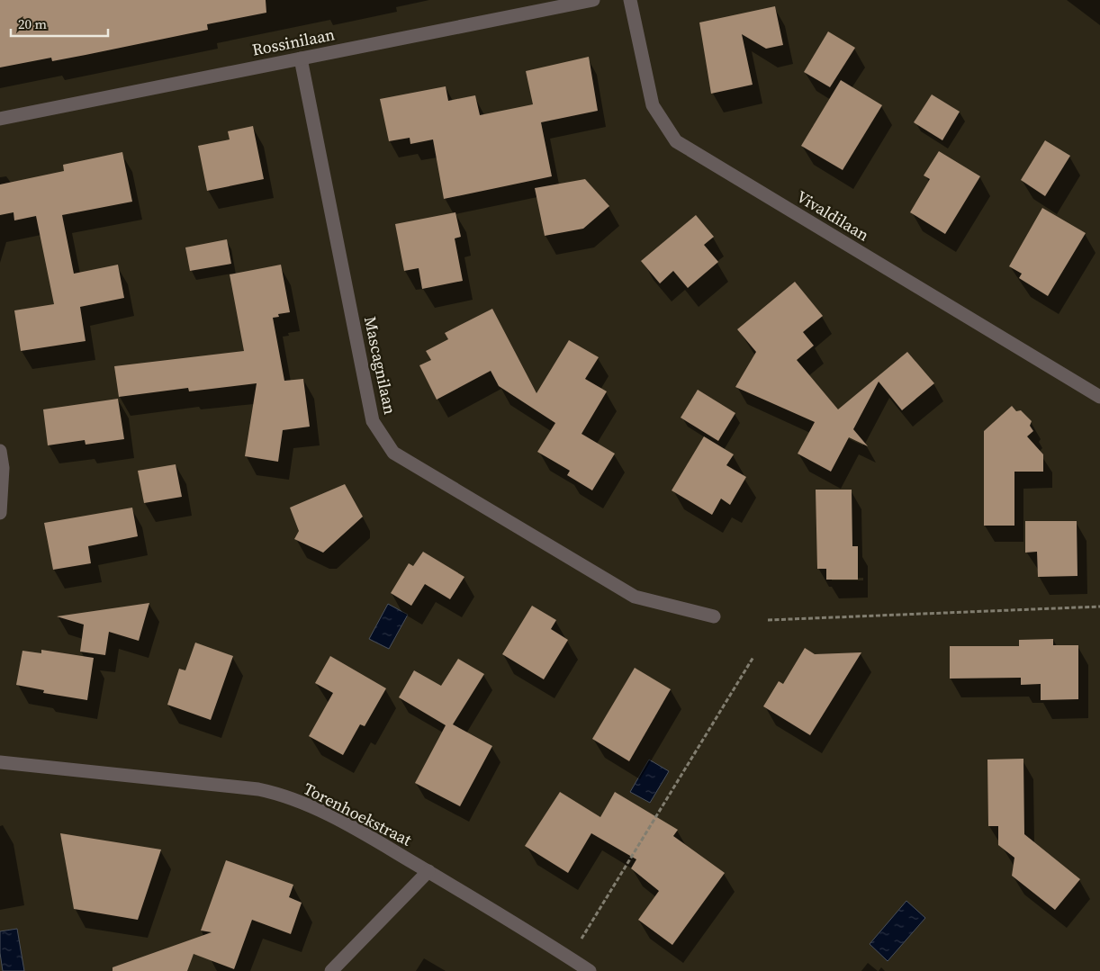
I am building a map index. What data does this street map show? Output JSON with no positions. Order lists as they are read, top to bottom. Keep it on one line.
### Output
{"streets":{"street":["Rossinilaan","Vivaldilaan","Mascagnilaan","Torenhoekstraat"]},"crossings":[["Rossinilaan","Mascagnilaan"]],"scale_bar":"20 m"}
